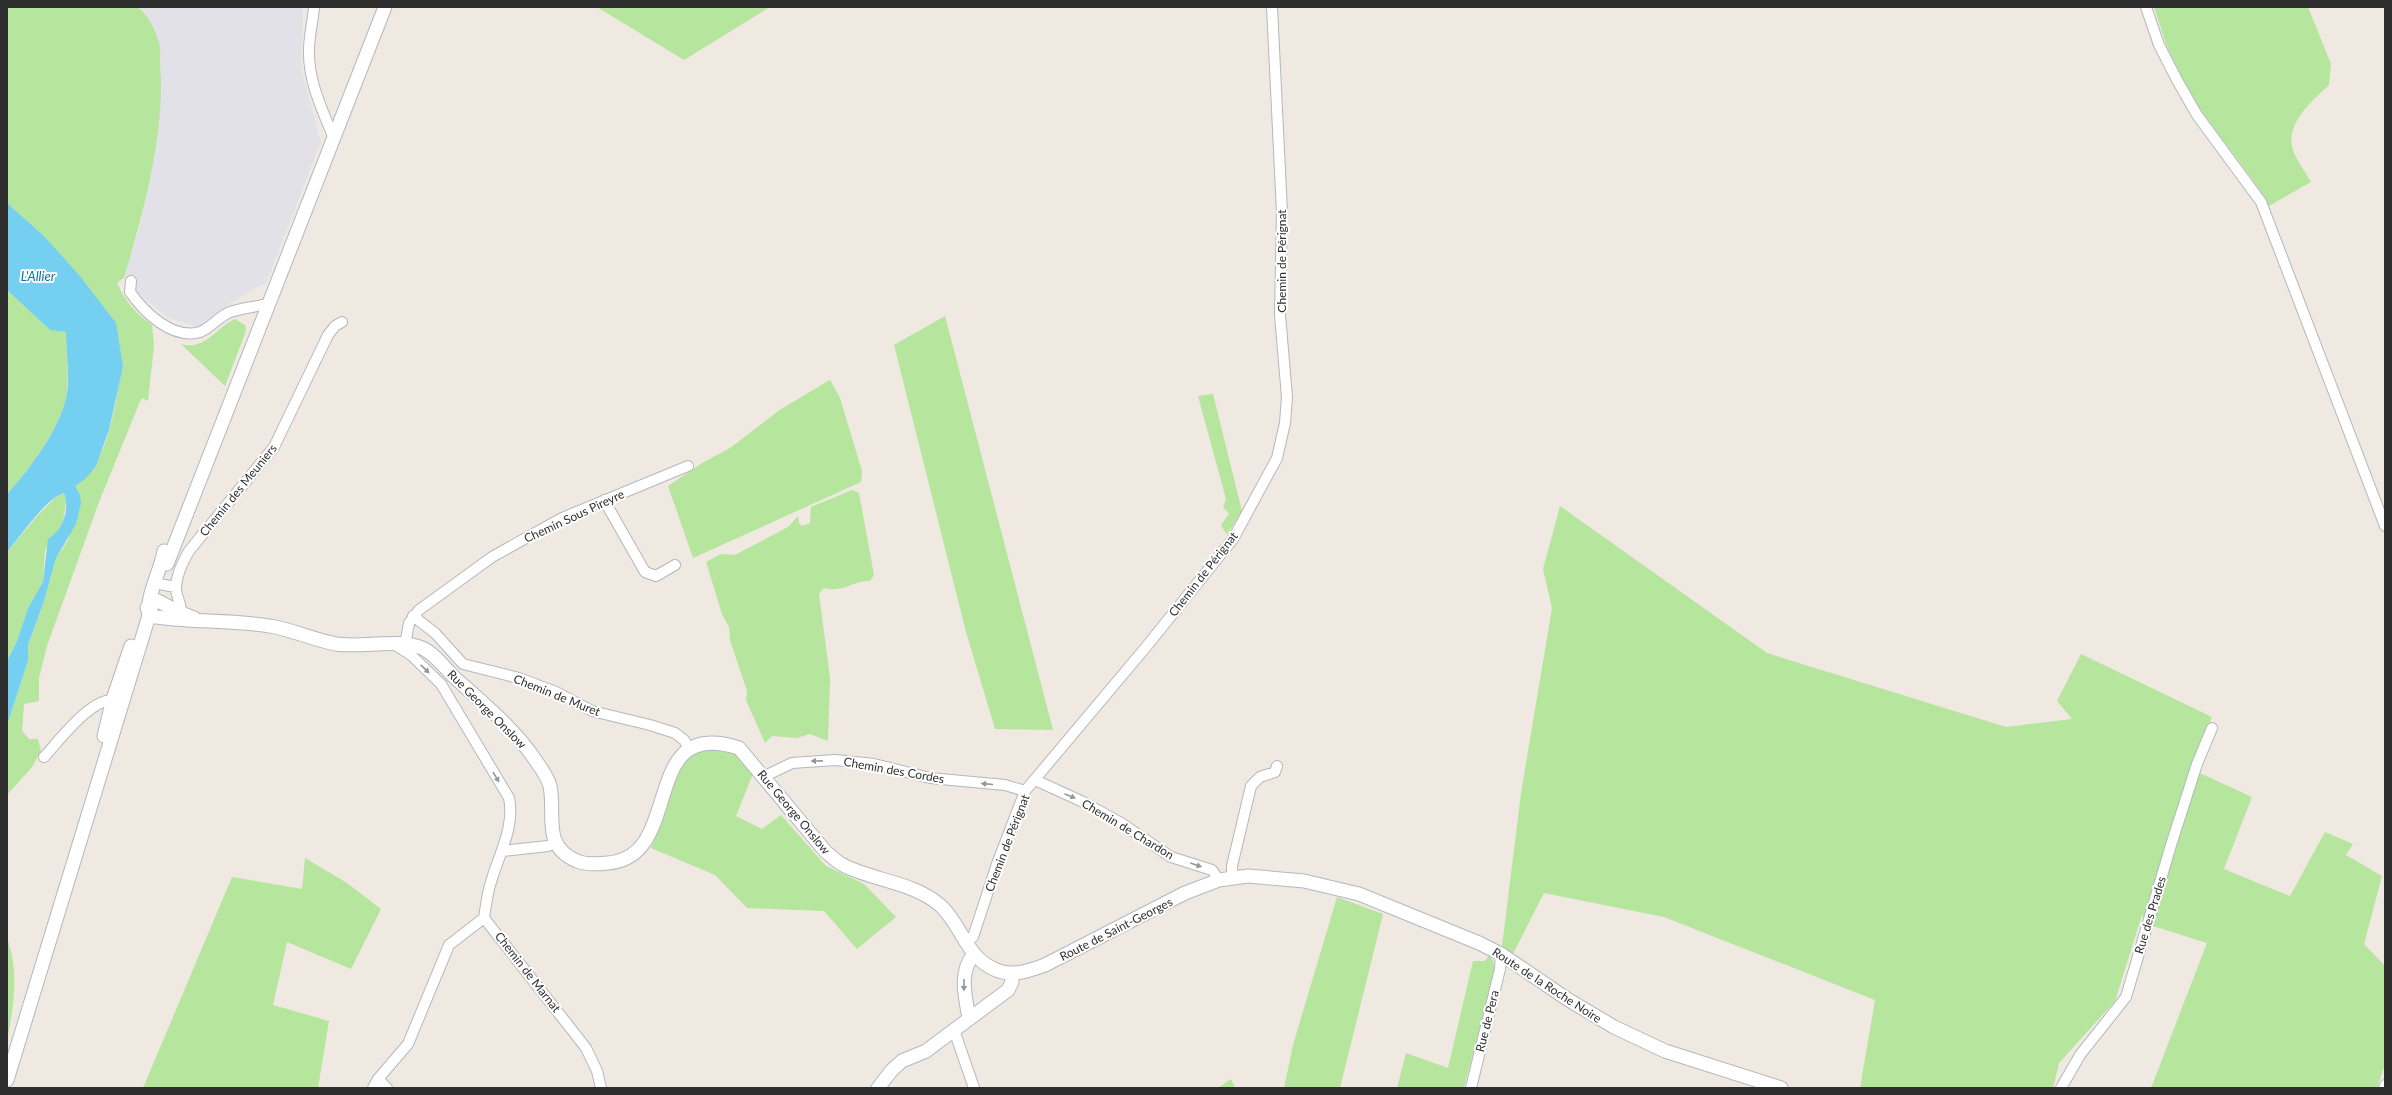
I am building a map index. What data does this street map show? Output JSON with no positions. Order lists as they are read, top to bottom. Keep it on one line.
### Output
{"streets":{"street":["Chemin de Pérignat","Chemin des Meuniers","Chemin Sous Pireyre","Chemin de Muret","Rue George Onslow","Chemin des Cordes","Chemin de Chardon","Rue des Prades","Route de Saint-Georges","Chemin de Marnat","Route de la Roche Noire","Rue de Pera"]},"crossings":[["Chemin de Pérignat","Rue George Onslow"],["Chemin de Pérignat","Chemin des Cordes"],["Chemin de Pérignat","Chemin de Chardon"],["Chemin des Meuniers","Rue George Onslow"],["Chemin Sous Pireyre","Chemin de Muret"],["Chemin de Muret","Rue George Onslow"],["Rue George Onslow","Chemin des Cordes"],["Chemin de Chardon","Route de Saint-Georges"],["Chemin de Chardon","Route de la Roche Noire"],["Route de Saint-Georges","Route de la Roche Noire"],["Route de la Roche Noire","Rue de Pera"]],"one_way":["Chemin des Cordes","Chemin de Chardon"],"water":["L'Allier"]}
